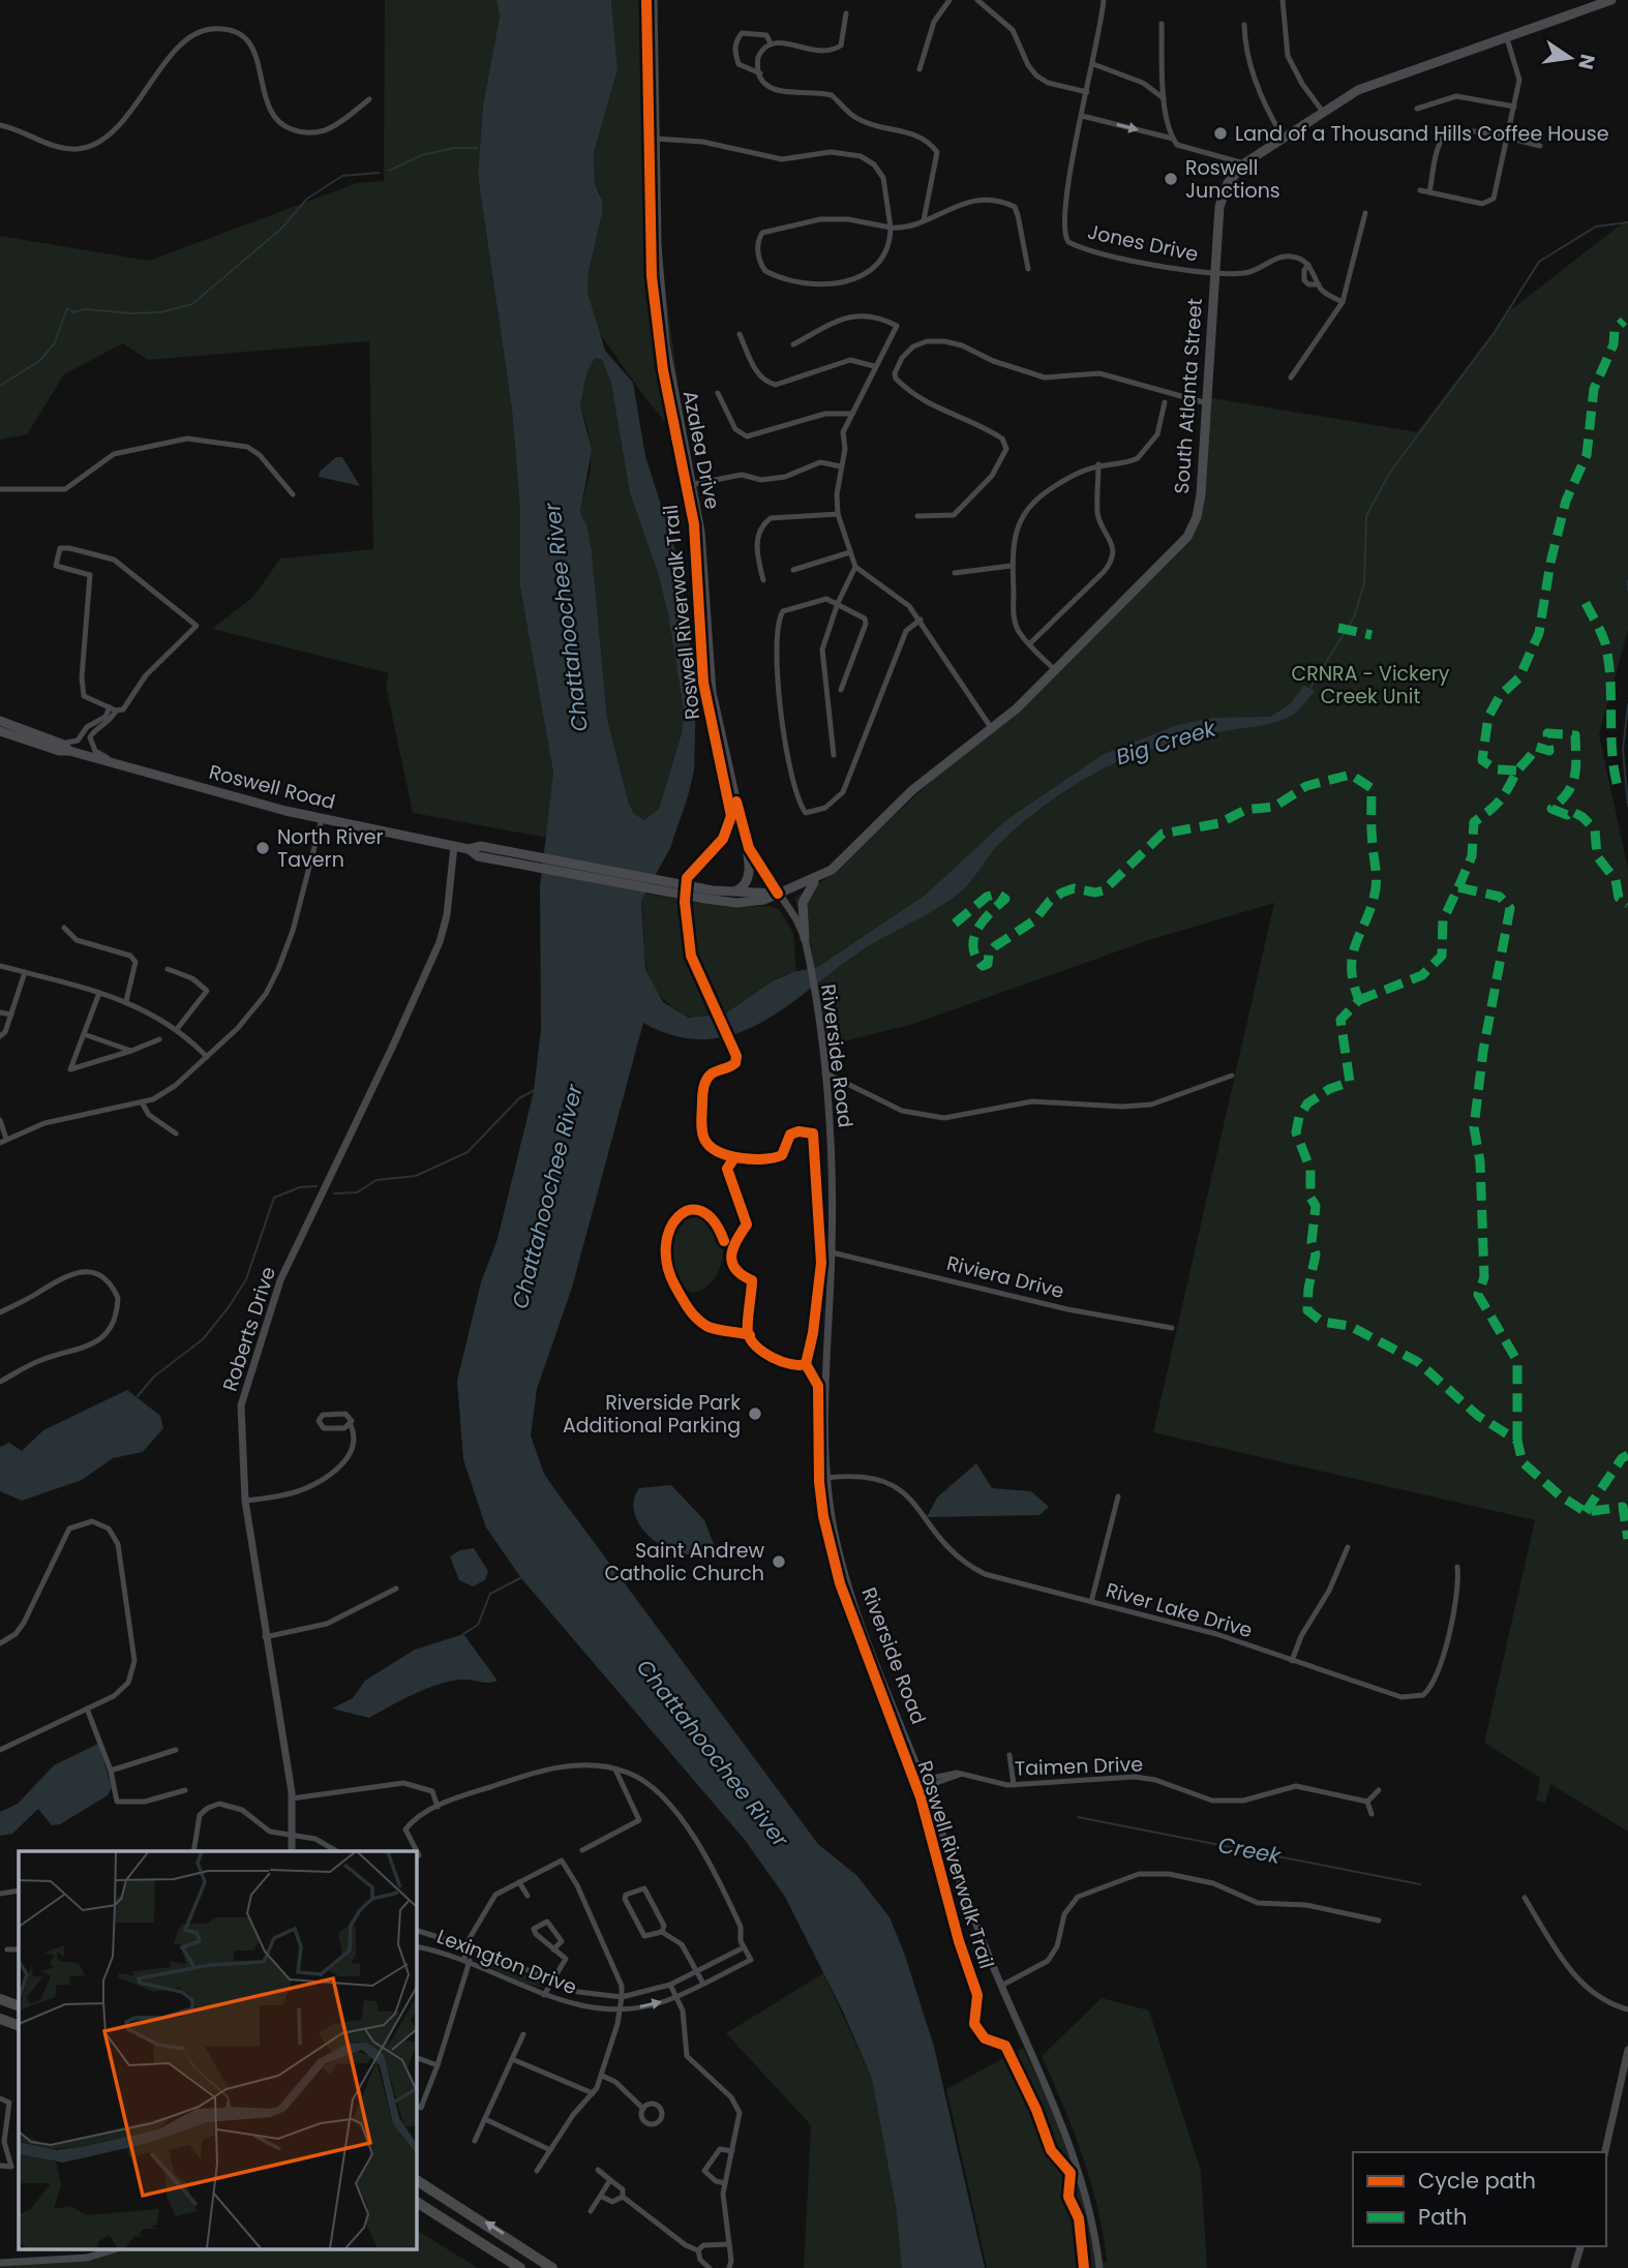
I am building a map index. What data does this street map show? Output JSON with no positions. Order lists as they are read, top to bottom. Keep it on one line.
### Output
{"streets":{"main road":["South Atlanta Street","Roswell Road"],"street":["Jones Drive","Azalea Drive","Riverside Road","Riviera Drive","Roberts Drive","River Lake Drive","Taimen Drive","Lexington Drive"],"cycle path":["Roswell Riverwalk Trail"]},"crossings":[["Jones Drive","South Atlanta Street"],["South Atlanta Street","Azalea Drive"],["South Atlanta Street","Roswell Road"],["South Atlanta Street","Riverside Road"],["Azalea Drive","Riverside Road"],["Roswell Road","Roberts Drive"],["Riverside Road","Riviera Drive"],["Riverside Road","River Lake Drive"],["Riverside Road","Taimen Drive"]],"water":["Chattahoochee River","Big Creek","Creek"],"parks":["CRNRA - Vickery Creek Unit"],"places":["Land of a Thousand Hills Coffee House","Roswell Junctions","North River Tavern","Riverside Park Additional Parking","Saint Andrew Catholic Church"],"legend":["Cycle path","Path"],"north":"right"}
